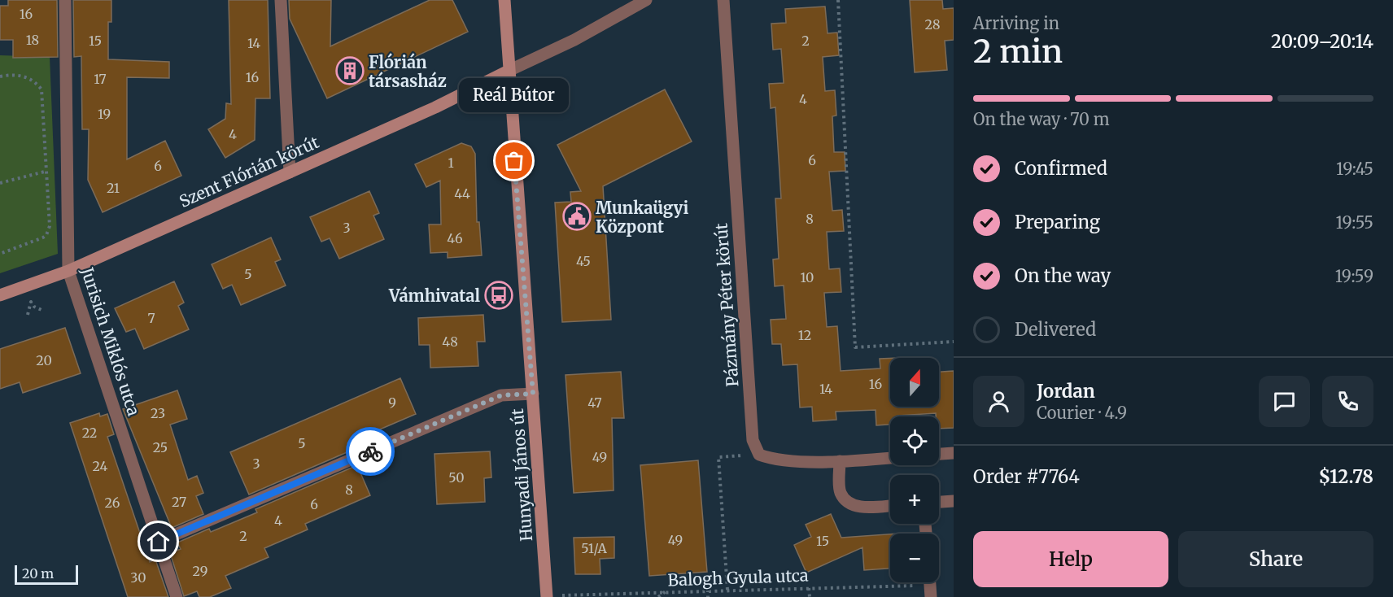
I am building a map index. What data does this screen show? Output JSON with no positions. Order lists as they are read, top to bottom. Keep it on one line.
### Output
{"streets":{"street":["Szent Flórián körút","Pázmány Péter körút","Jurisich Miklós utca","Hunyadi János út"],"path":["Balogh Gyula utca"]},"crossings":[["Szent Flórián körút","Jurisich Miklós utca"],["Szent Flórián körút","Hunyadi János út"],["Hunyadi János út","Balogh Gyula utca"]],"places":{"building":["Flórián társasház"],"other":["Reál Bútor"],"public building":["Munkaügyi Központ"],"bus stop":["Vámhivatal"]},"house_numbers":["16","28","18","15","2","14","16","17","4","19","4","6","1","6","21","44","8","3","46","45","5","10","7","12","48","20","16","14","9","47","23","22","5","25","49","3","24","50","8","27","26","6","4","2","49","15","51/A","29","30"],"scale_bar":"20 m","north":"top","page":{"heading":["2 min","Arriving in","20:09–20:14"],"panel":["Jordan","Courier · 4.9","Order #7764","$12.78"],"bubble":"Reál Bútor","bar":"On the way · 70 m","list":[["Confirmed","19:45"],["Preparing","19:55"],["On the way","19:59"],"Delivered"],"map_buttons":["+","−"],"buttons":["Help","Share"],"scale":"20 m"}}
